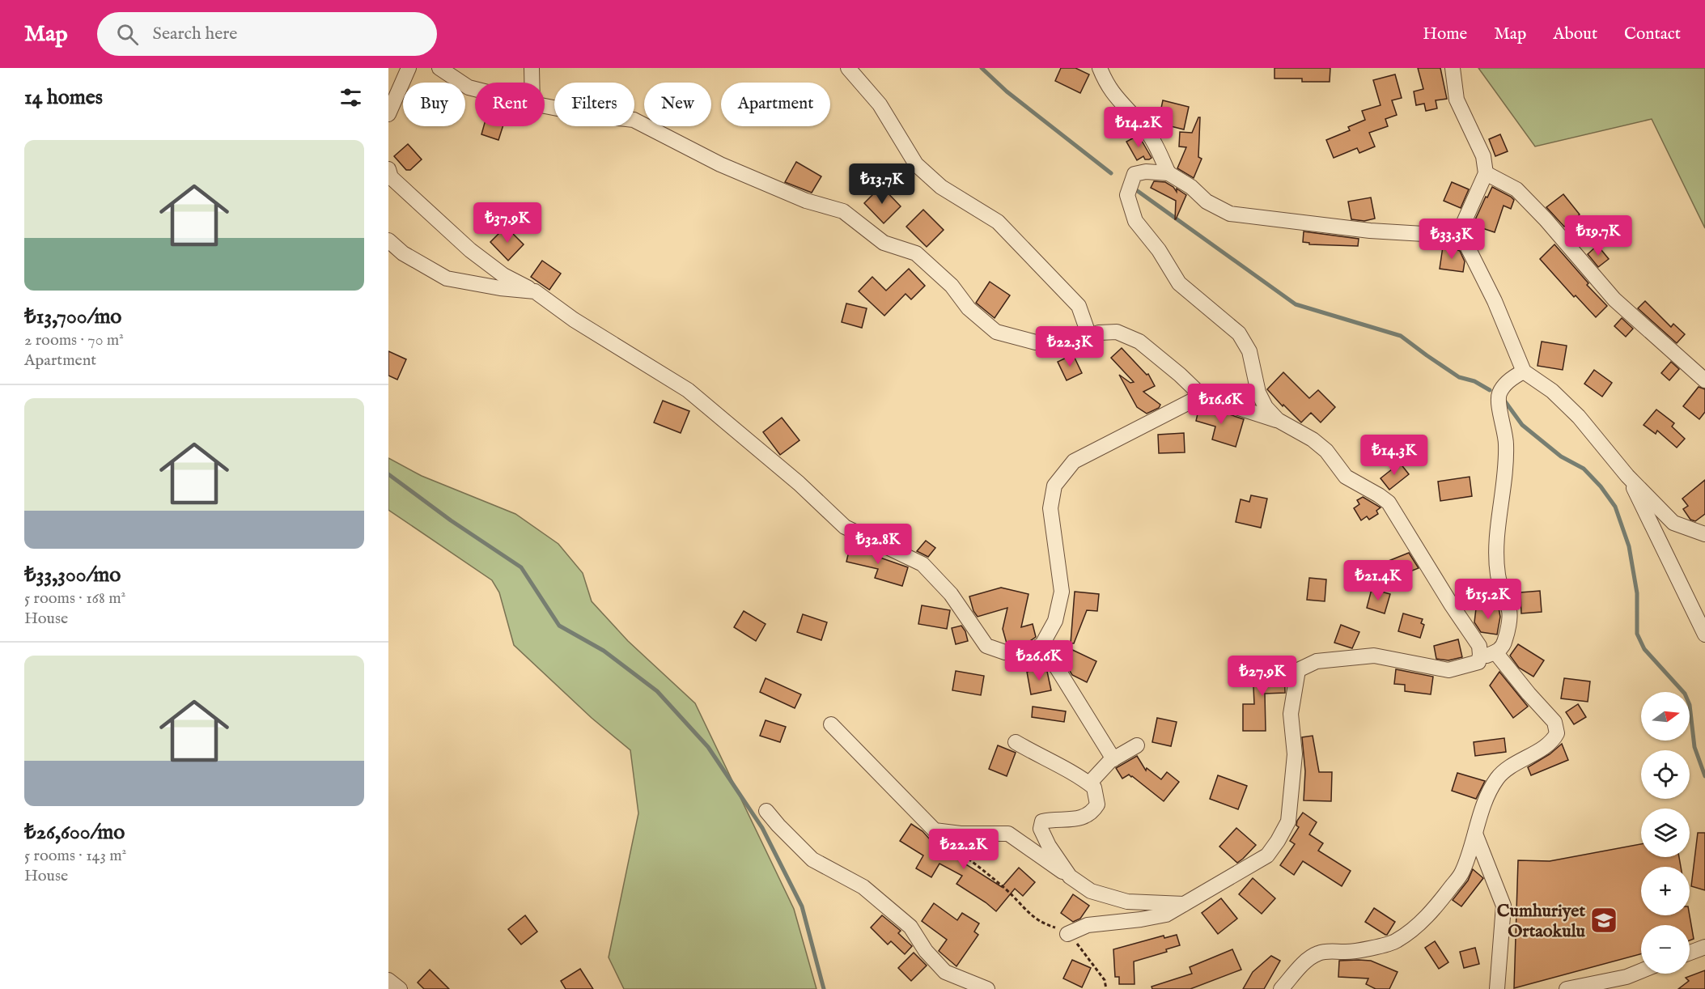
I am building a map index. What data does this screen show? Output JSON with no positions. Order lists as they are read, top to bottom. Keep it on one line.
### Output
{"places":{"school or university":["Cumhuriyet Ortaokulu"]},"north":"right","page":{"header":"Map","search":"Search here","nav":["Home","Map","About","Contact"],"heading":"14 homes","chip":["Buy","Rent","Filters","New","Apartment"],"price":["₺14.2K","₺13.7K","₺37.9K","₺19.7K","₺33.3K","₺22.3K","₺16.6K","₺14.3K","₺32.8K","₺21.4K","₺15.2K","₺26.6K","₺27.9K","₺22.2K"],"list":[{"name":"₺13,700/mo","note":"2 rooms · 70 m² · Apartment"},{"name":"₺33,300/mo","note":"5 rooms · 168 m² · House"},{"name":"₺26,600/mo","note":"5 rooms · 143 m² · House"}],"map_buttons":["+","−"]}}
